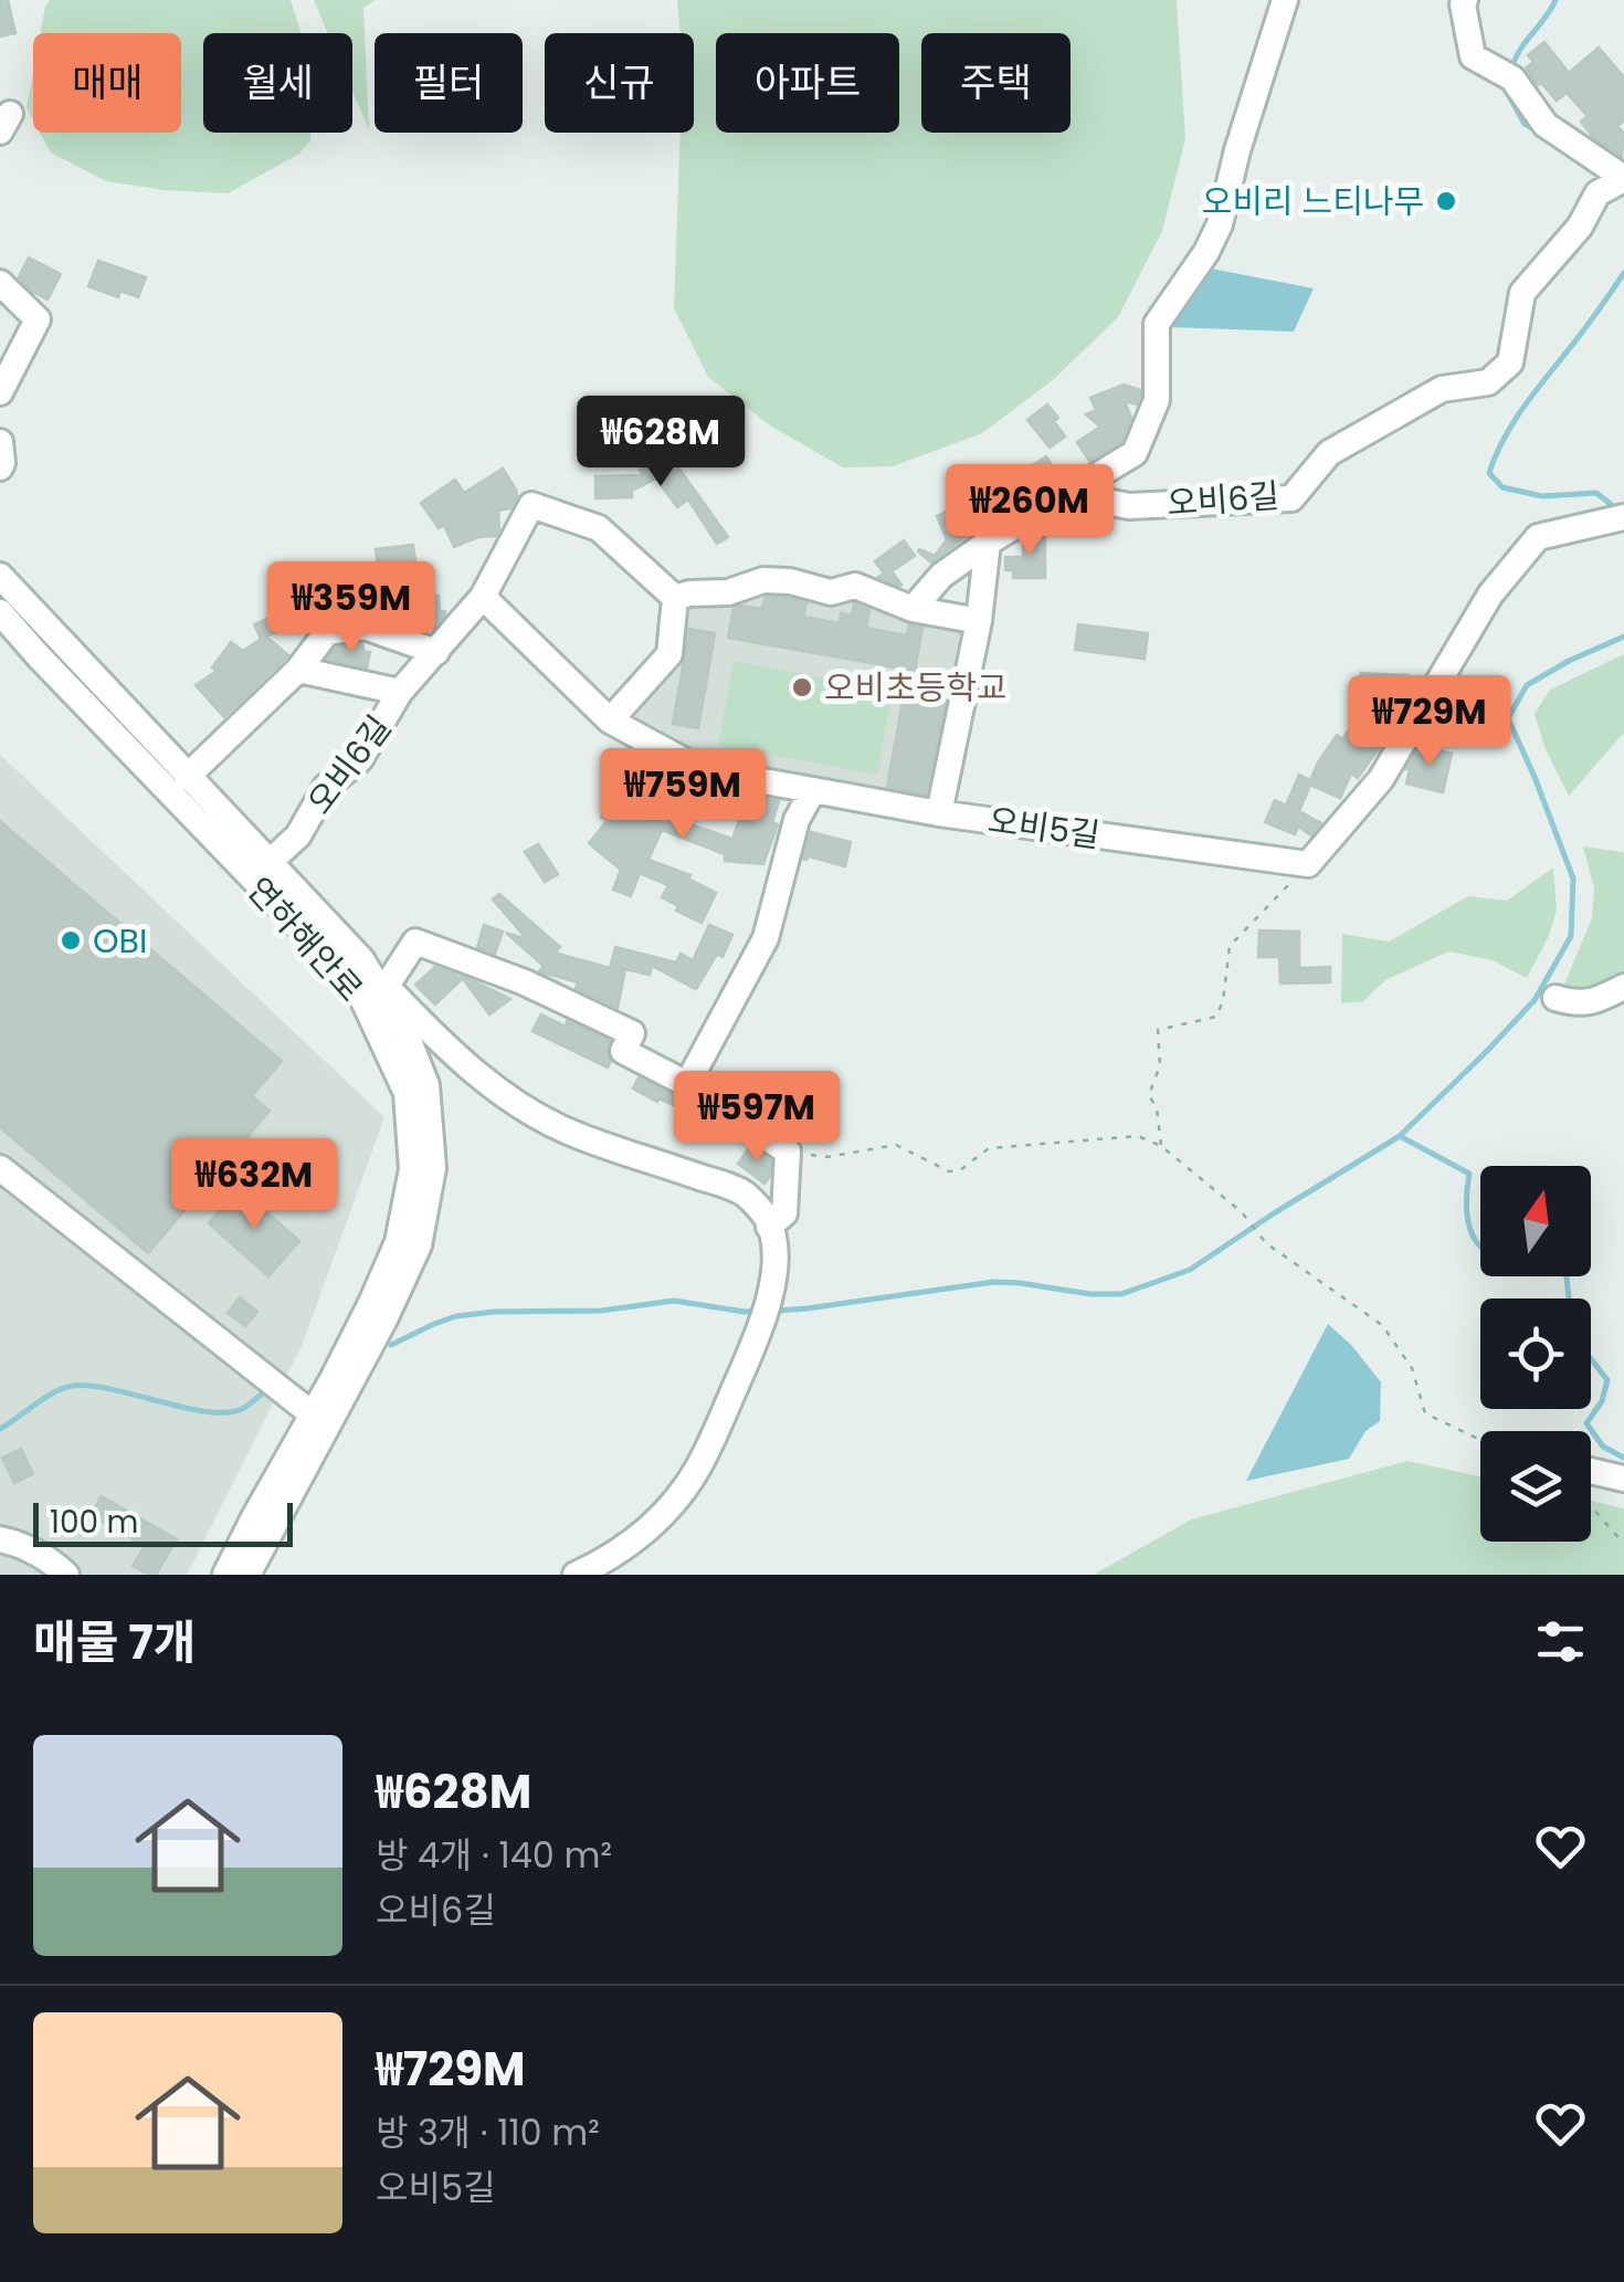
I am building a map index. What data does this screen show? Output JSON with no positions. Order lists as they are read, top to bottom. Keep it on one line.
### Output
{"streets":{"street":["오비6길","오비5길","연하해안로"]},"crossings":[["오비6길","오비5길"],["오비6길","연하해안로"]],"places":["오비리 느티나무","오비초등학교","OBI"],"scale_bar":"100 m","north":"top","page":{"chip":["매매","월세","필터","신규","아파트","주택"],"price":["₩628M","₩260M","₩359M","₩729M","₩759M","₩597M","₩632M"],"scale":"100 m","heading":"매물 7개","list":[{"name":"₩628M","note":"방 4개 · 140 m² · 오비6길"},{"name":"₩729M","note":"방 3개 · 110 m² · 오비5길"}]}}
